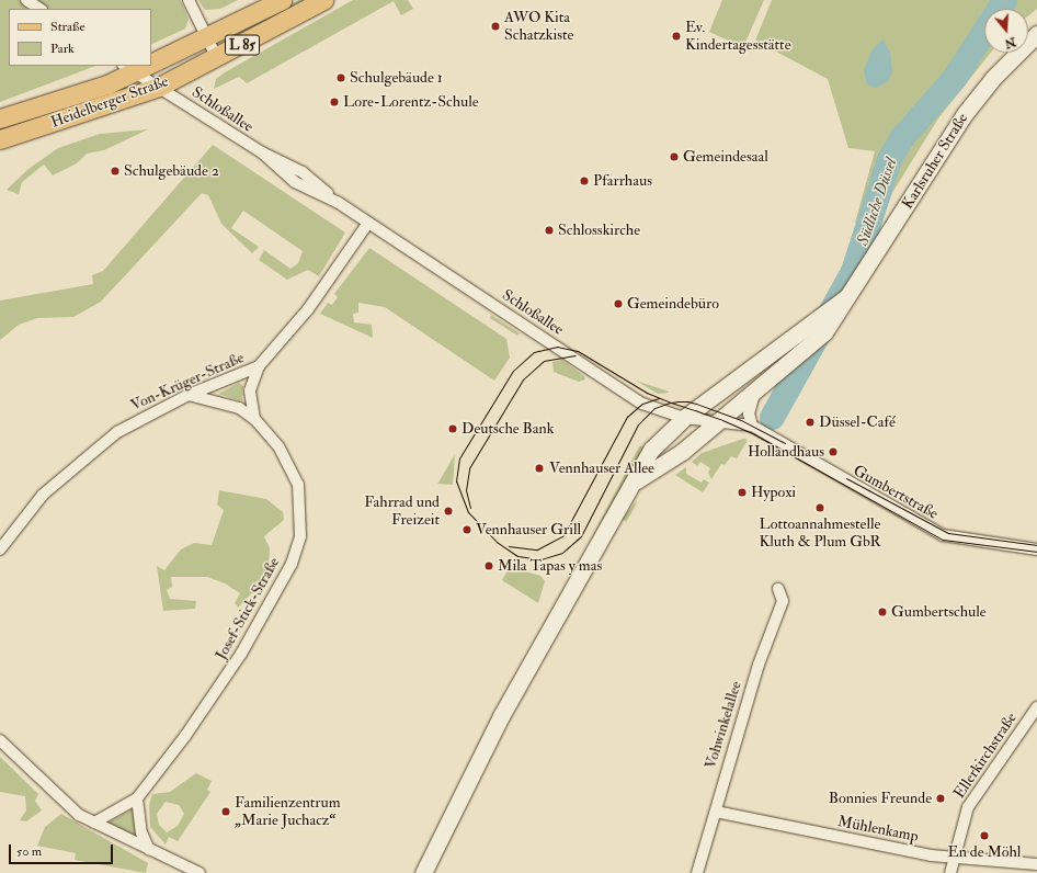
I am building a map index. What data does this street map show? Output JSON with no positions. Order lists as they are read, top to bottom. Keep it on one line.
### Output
{"streets":{"main road":["L 85","Heidelberger Straße","Karlsruher Straße"],"street":["Schloßallee","Von-Krüger-Straße","Gumbertstraße","Josef-Stick-Straße","Vohwinkelallee","Ellerkirchstraße","Mühlenkamp"]},"crossings":[["Heidelberger Straße","Schloßallee"],["Schloßallee","Karlsruher Straße"],["Schloßallee","Von-Krüger-Straße"],["Schloßallee","Gumbertstraße"],["Karlsruher Straße","Gumbertstraße"],["Von-Krüger-Straße","Josef-Stick-Straße"],["Vohwinkelallee","Mühlenkamp"],["Ellerkirchstraße","Mühlenkamp"]],"water":["Südliche Düssel"],"places":["AWO Kita Schatzkiste","Ev. Kindertagesstätte","Schulgebäude 1","Lore-Lorentz-Schule","Gemeindesaal","Schulgebäude 2","Pfarrhaus","Schlosskirche","Gemeindebüro","Düssel-Café","Deutsche Bank","Hollandhaus","Vennhauser Allee","Hypoxi","Lottoannahmestelle Kluth & Plum GbR","Fahrrad und Freizeit","Vennhauser Grill","Mila Tapas y mas","Gumbertschule","Bonnies Freunde","Familienzentrum „Marie Juchacz“","En de Möhl"],"legend":["Straße","Park"],"scale_bar":"50 m","north":"bottom"}
